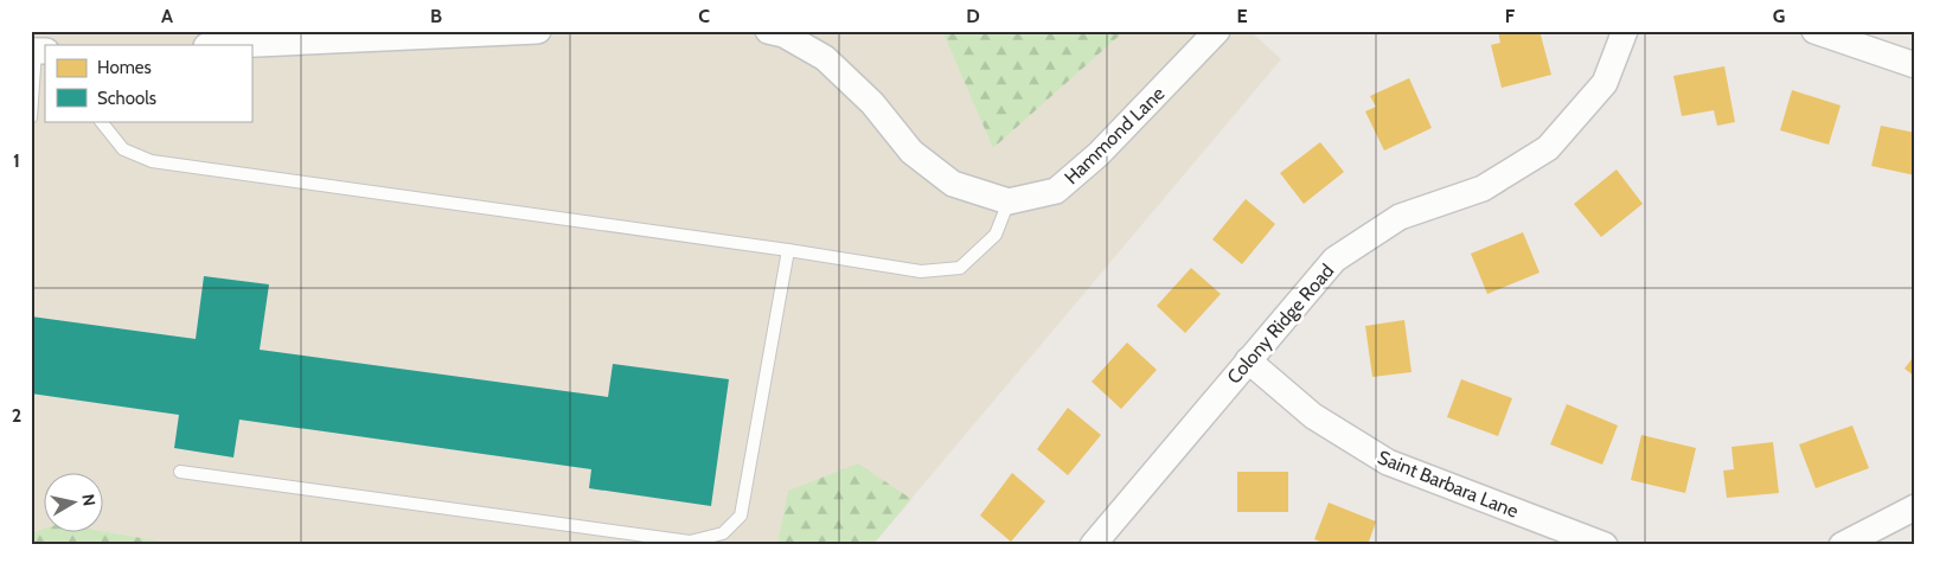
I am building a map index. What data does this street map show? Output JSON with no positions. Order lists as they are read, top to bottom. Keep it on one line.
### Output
{"streets":{"street":["Hammond Lane","Colony Ridge Road","Saint Barbara Lane"]},"crossings":[["Colony Ridge Road","Saint Barbara Lane"]],"legend":["Homes","Schools"],"north":"right","grid":{"columns":["A","B","C","D","E","F","G"],"rows":["1","2"]}}
